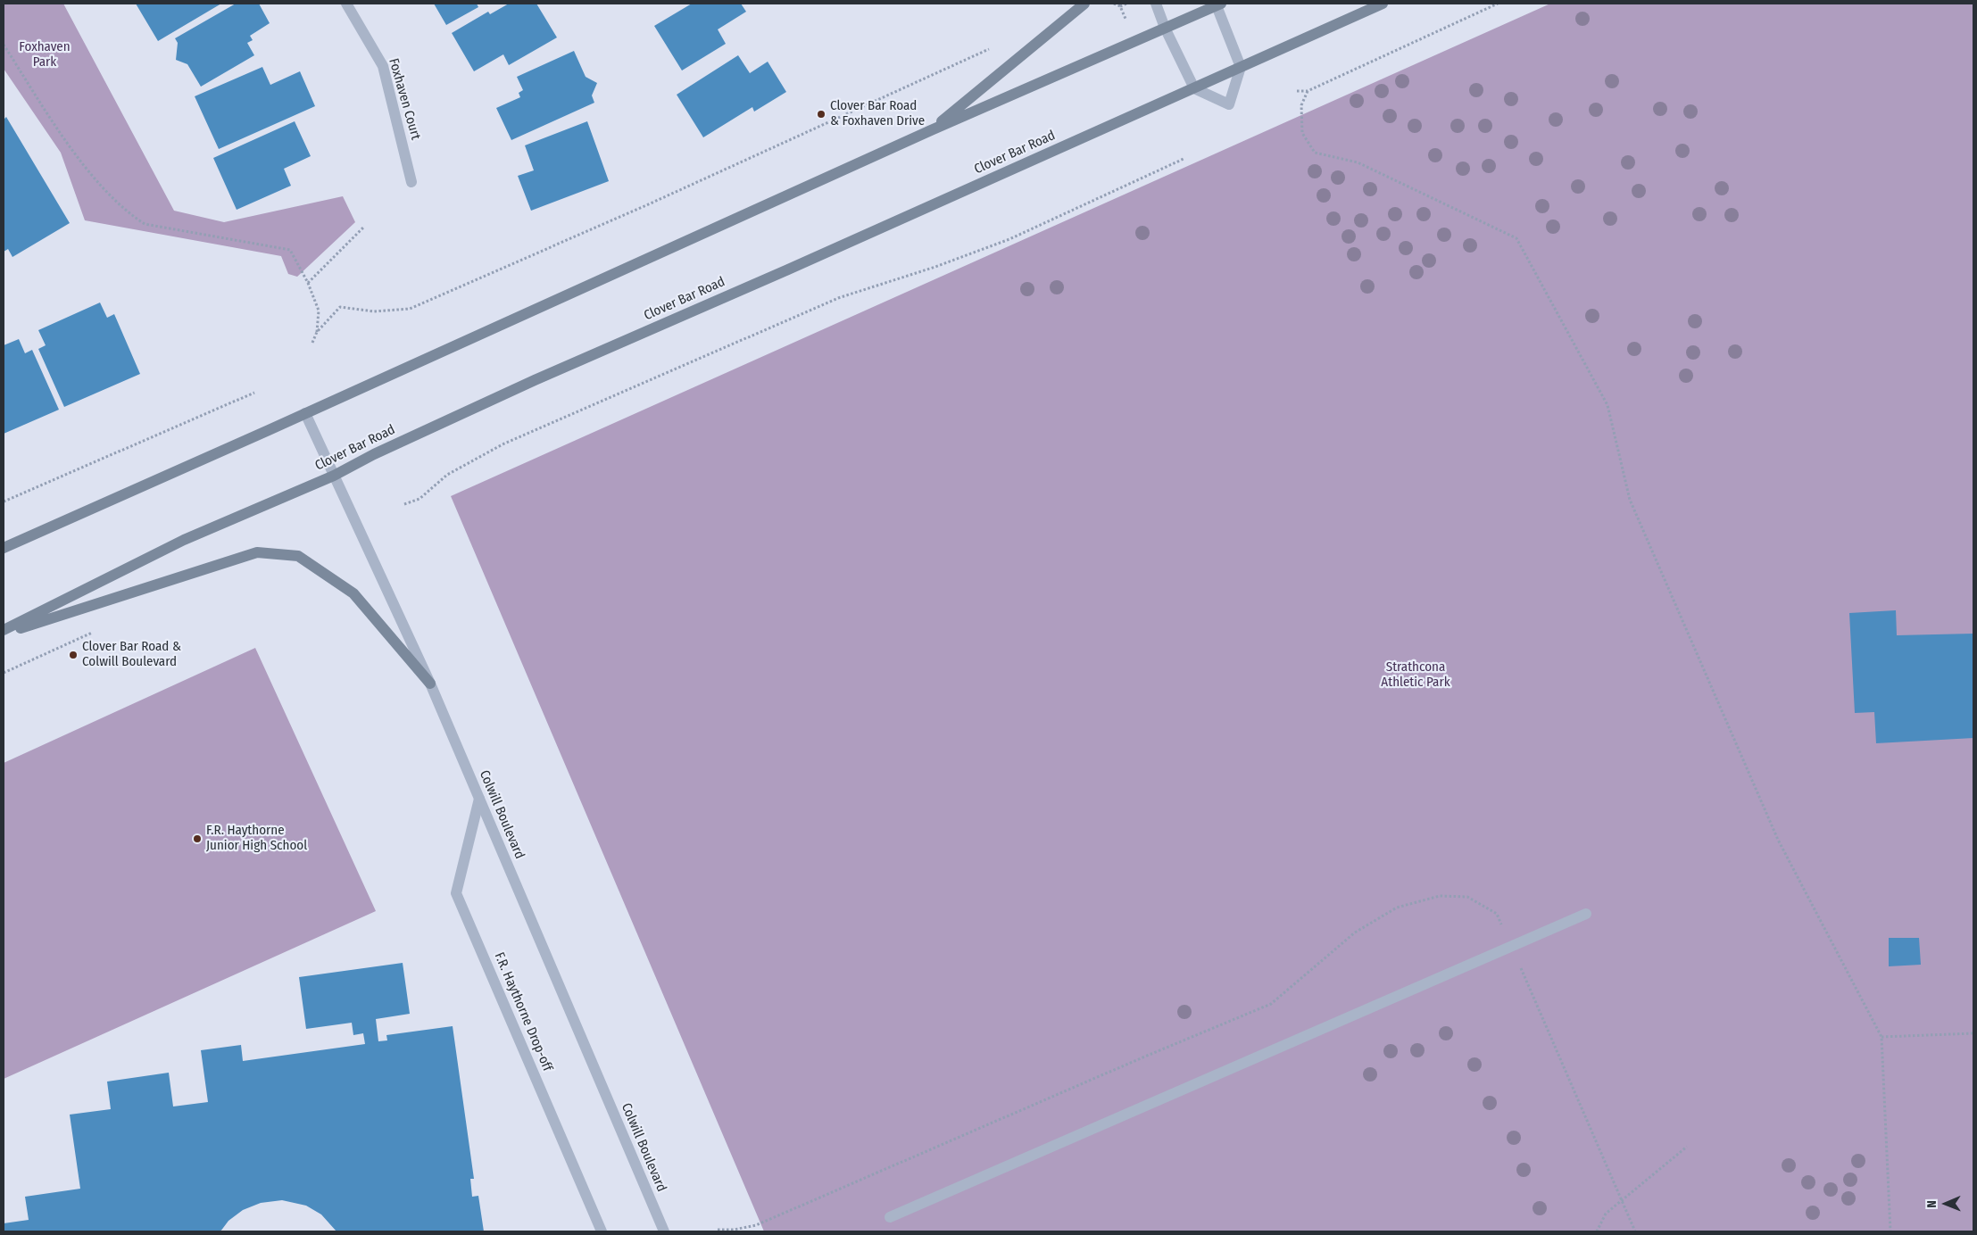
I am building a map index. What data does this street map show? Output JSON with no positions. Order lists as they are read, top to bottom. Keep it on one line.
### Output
{"streets":{"main road":["Clover Bar Road"],"street":["Foxhaven Court","Colwill Boulevard","F.R. Haythorne Drop-off"]},"crossings":[["Clover Bar Road","Colwill Boulevard"],["Colwill Boulevard","F.R. Haythorne Drop-off"]],"parks":["Foxhaven Park","Strathcona Athletic Park"],"places":["Clover Bar Road & Foxhaven Drive","Clover Bar Road & Colwill Boulevard","F.R. Haythorne Junior High School"],"north":"left"}
